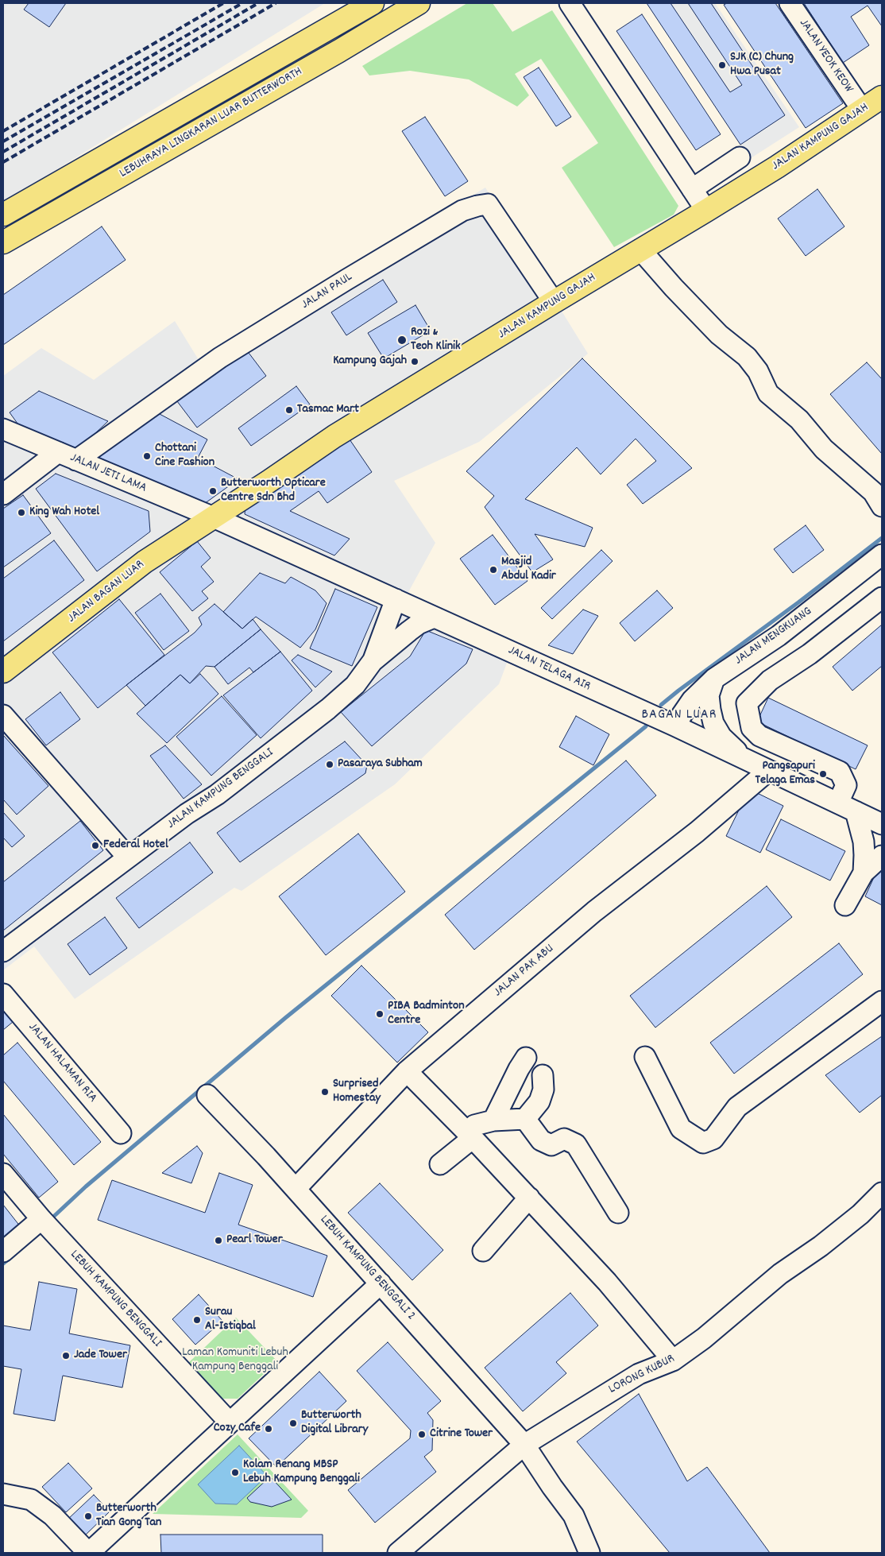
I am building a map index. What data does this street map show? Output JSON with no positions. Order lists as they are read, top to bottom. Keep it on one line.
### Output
{"streets":{"main road":["LEBUHRAYA LINGKARAN LUAR BUTTERWORTH","JALAN KAMPUNG GAJAH","JALAN BAGAN LUAR"],"street":["JALAN YEOK KEOW","JALAN PAUL","JALAN JETI LAMA","JALAN MENGKUANG","JALAN TELAGA AIR","JALAN KAMPUNG BENGGALI","JALAN PAK ABU","JALAN HALAMAN RIA","LEBUH KAMPUNG BENGGALI 2","LEBUH KAMPUNG BENGGALI","LORONG KUBUR"]},"crossings":[["JALAN YEOK KEOW","JALAN KAMPUNG GAJAH"],["JALAN KAMPUNG GAJAH","JALAN PAUL"],["JALAN KAMPUNG GAJAH","JALAN JETI LAMA"],["JALAN KAMPUNG GAJAH","JALAN BAGAN LUAR"],["JALAN KAMPUNG GAJAH","JALAN TELAGA AIR"],["JALAN PAUL","JALAN JETI LAMA"],["JALAN JETI LAMA","JALAN BAGAN LUAR"],["JALAN JETI LAMA","JALAN TELAGA AIR"],["JALAN BAGAN LUAR","JALAN TELAGA AIR"],["JALAN MENGKUANG","JALAN TELAGA AIR"],["JALAN TELAGA AIR","JALAN PAK ABU"],["JALAN PAK ABU","LEBUH KAMPUNG BENGGALI 2"],["LEBUH KAMPUNG BENGGALI 2","LORONG KUBUR"]],"districts":["BAGAN LUAR"],"parks":["Laman Komuniti Lebuh Kampung Benggali"],"places":["SJK (C) Chung Hwa Pusat","Rozi & Teoh Klinik","Kampung Gajah","Tasmac Mart","Chottani Cine Fashion","Butterworth Opticare Centre Sdn Bhd","King Wah Hotel","Masjid Abdul Kadir","Pasaraya Subham","Pangsapuri Telaga Emas","Federal Hotel","PIBA Badminton Centre","Surprised Homestay","Pearl Tower","Surau Al-Istiqbal","Jade Tower","Butterworth Digital Library","Cozy Cafe","Citrine Tower","Kolam Renang MBSP Lebuh Kampung Benggali","Butterworth Tian Gong Tan"]}
